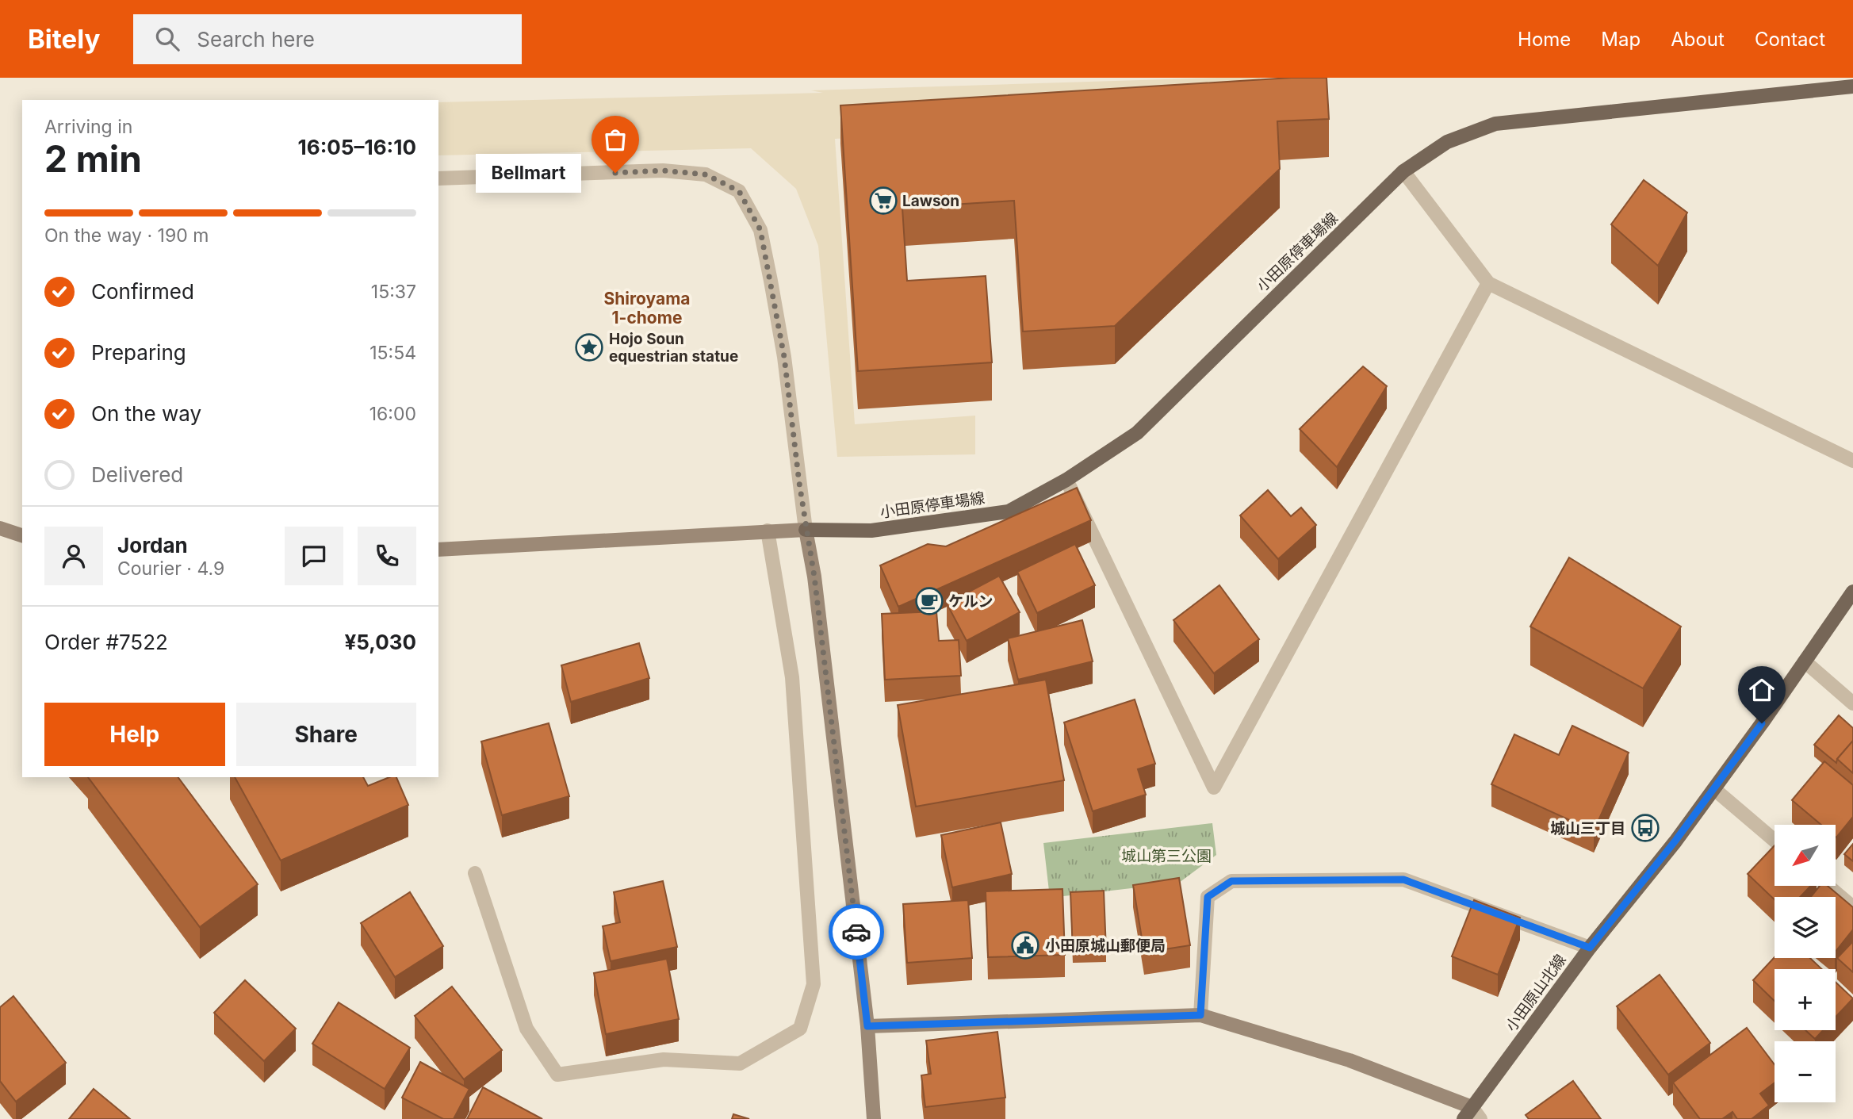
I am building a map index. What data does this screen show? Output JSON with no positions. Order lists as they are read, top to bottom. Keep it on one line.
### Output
{"streets":{"main road":["小田原停車場線","小田原山北線"]},"districts":["Shiroyama 1-chome"],"parks":["城山第三公園"],"places":{"other":["Bellmart"],"supermarket":["Lawson"],"place":["Hojo Soun equestrian statue"],"cafe":["ケルン"],"bus stop":["城山三丁目"],"public building":["小田原城山郵便局"]},"north":"bottom left","page":{"header":"Bitely","search":"Search here","nav":["Home","Map","About","Contact"],"heading":["2 min","Arriving in","16:05–16:10"],"panel":["Jordan","Courier · 4.9","Order #7522","¥5,030"],"bubble":"Bellmart","bar":"On the way · 190 m","list":[["Confirmed","15:37"],["Preparing","15:54"],["On the way","16:00"],"Delivered"],"buttons":["Help","Share"],"map_buttons":["+","−"]}}
